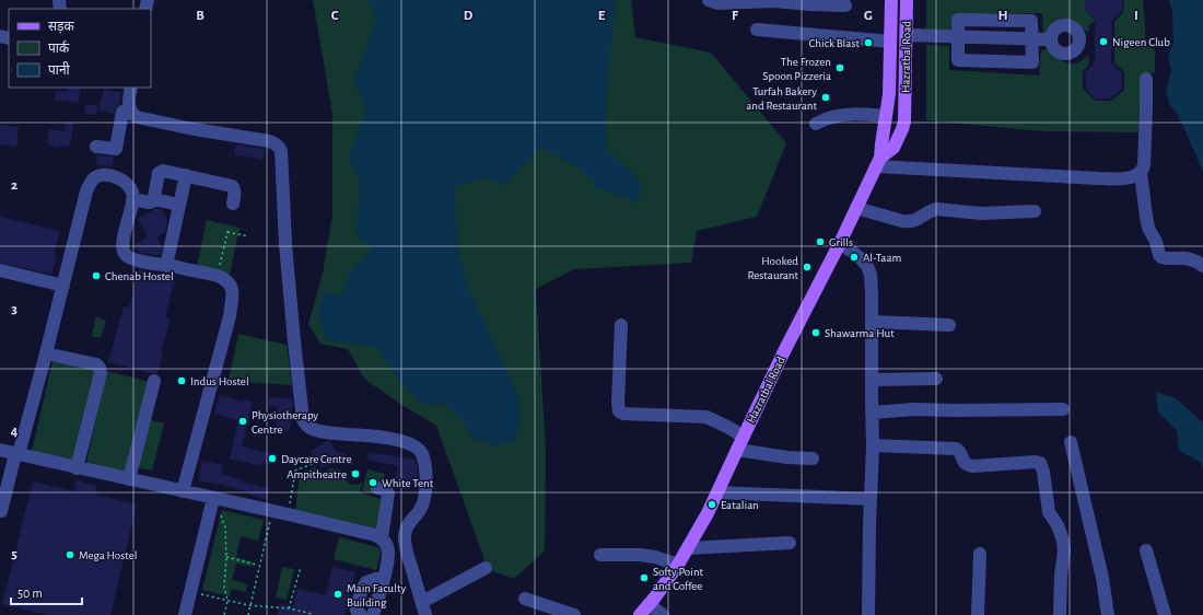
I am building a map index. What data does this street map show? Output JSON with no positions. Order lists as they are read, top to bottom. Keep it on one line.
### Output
{"streets":{"main road":["Hazratbal Road"]},"places":["Nigeen Club","Chick Blast","The Frozen Spoon Pizzeria","Turfah Bakery and Restaurant","Grills","Al-Taam","Hooked Restaurant","Chenab Hostel","Shawarma Hut","Indus Hostel","Physiotherapy Centre","Daycare Centre","Ampitheatre","White Tent","Eatalian","Mega Hostel","Softy Point and Coffee","Main Faculty Building"],"legend":["सड़क","पार्क","पानी"],"scale_bar":"50 m","grid":{"columns":["B","C","D","E","F","G","H","I"],"rows":["2","3","4","5"]}}
